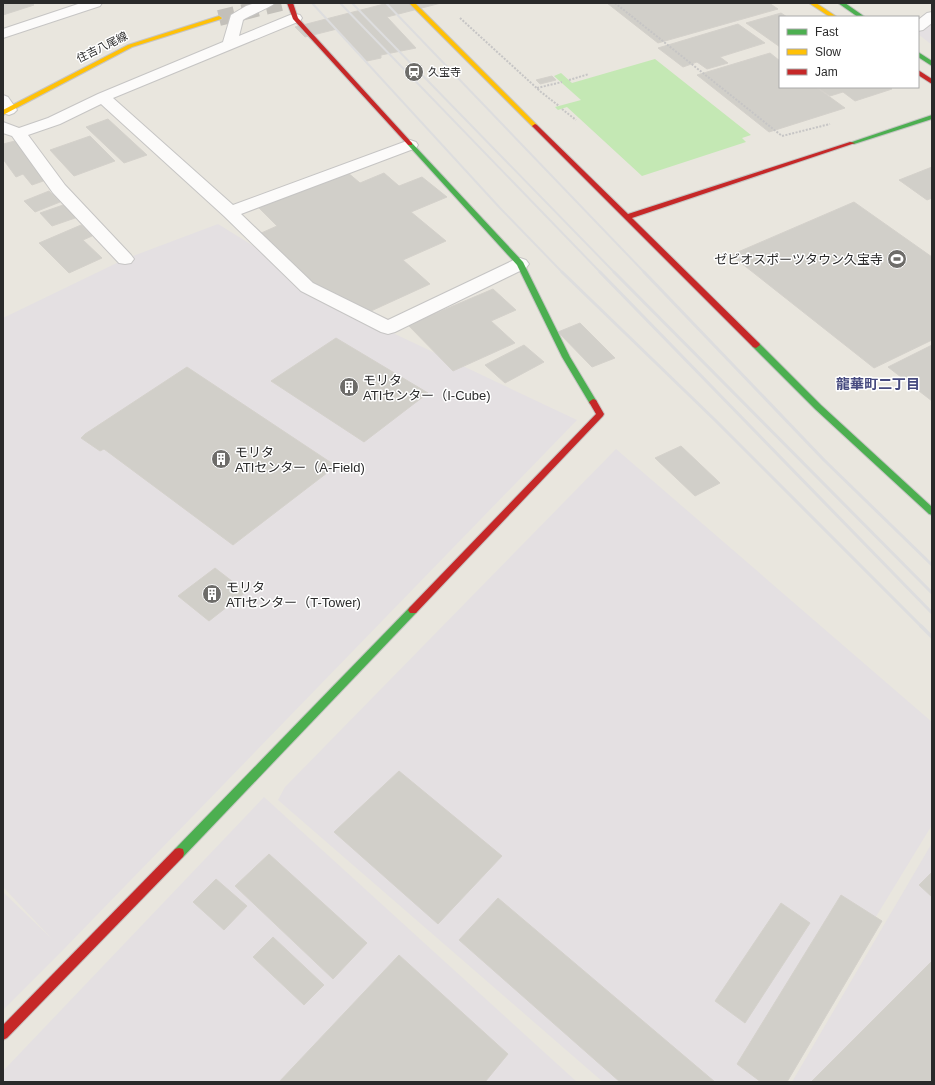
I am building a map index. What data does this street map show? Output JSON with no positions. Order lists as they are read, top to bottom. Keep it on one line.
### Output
{"streets":{"street":["住吉八尾線"]},"districts":["龍華町二丁目"],"places":{"station":["久宝寺"],"sports":["ゼビオスポーツタウン久宝寺"],"building":["モリタ ATIセンター（I-Cube)","モリタ ATIセンター（A-Field)","モリタ ATIセンター（T-Tower)"]},"legend":["Fast","Slow","Jam"]}
